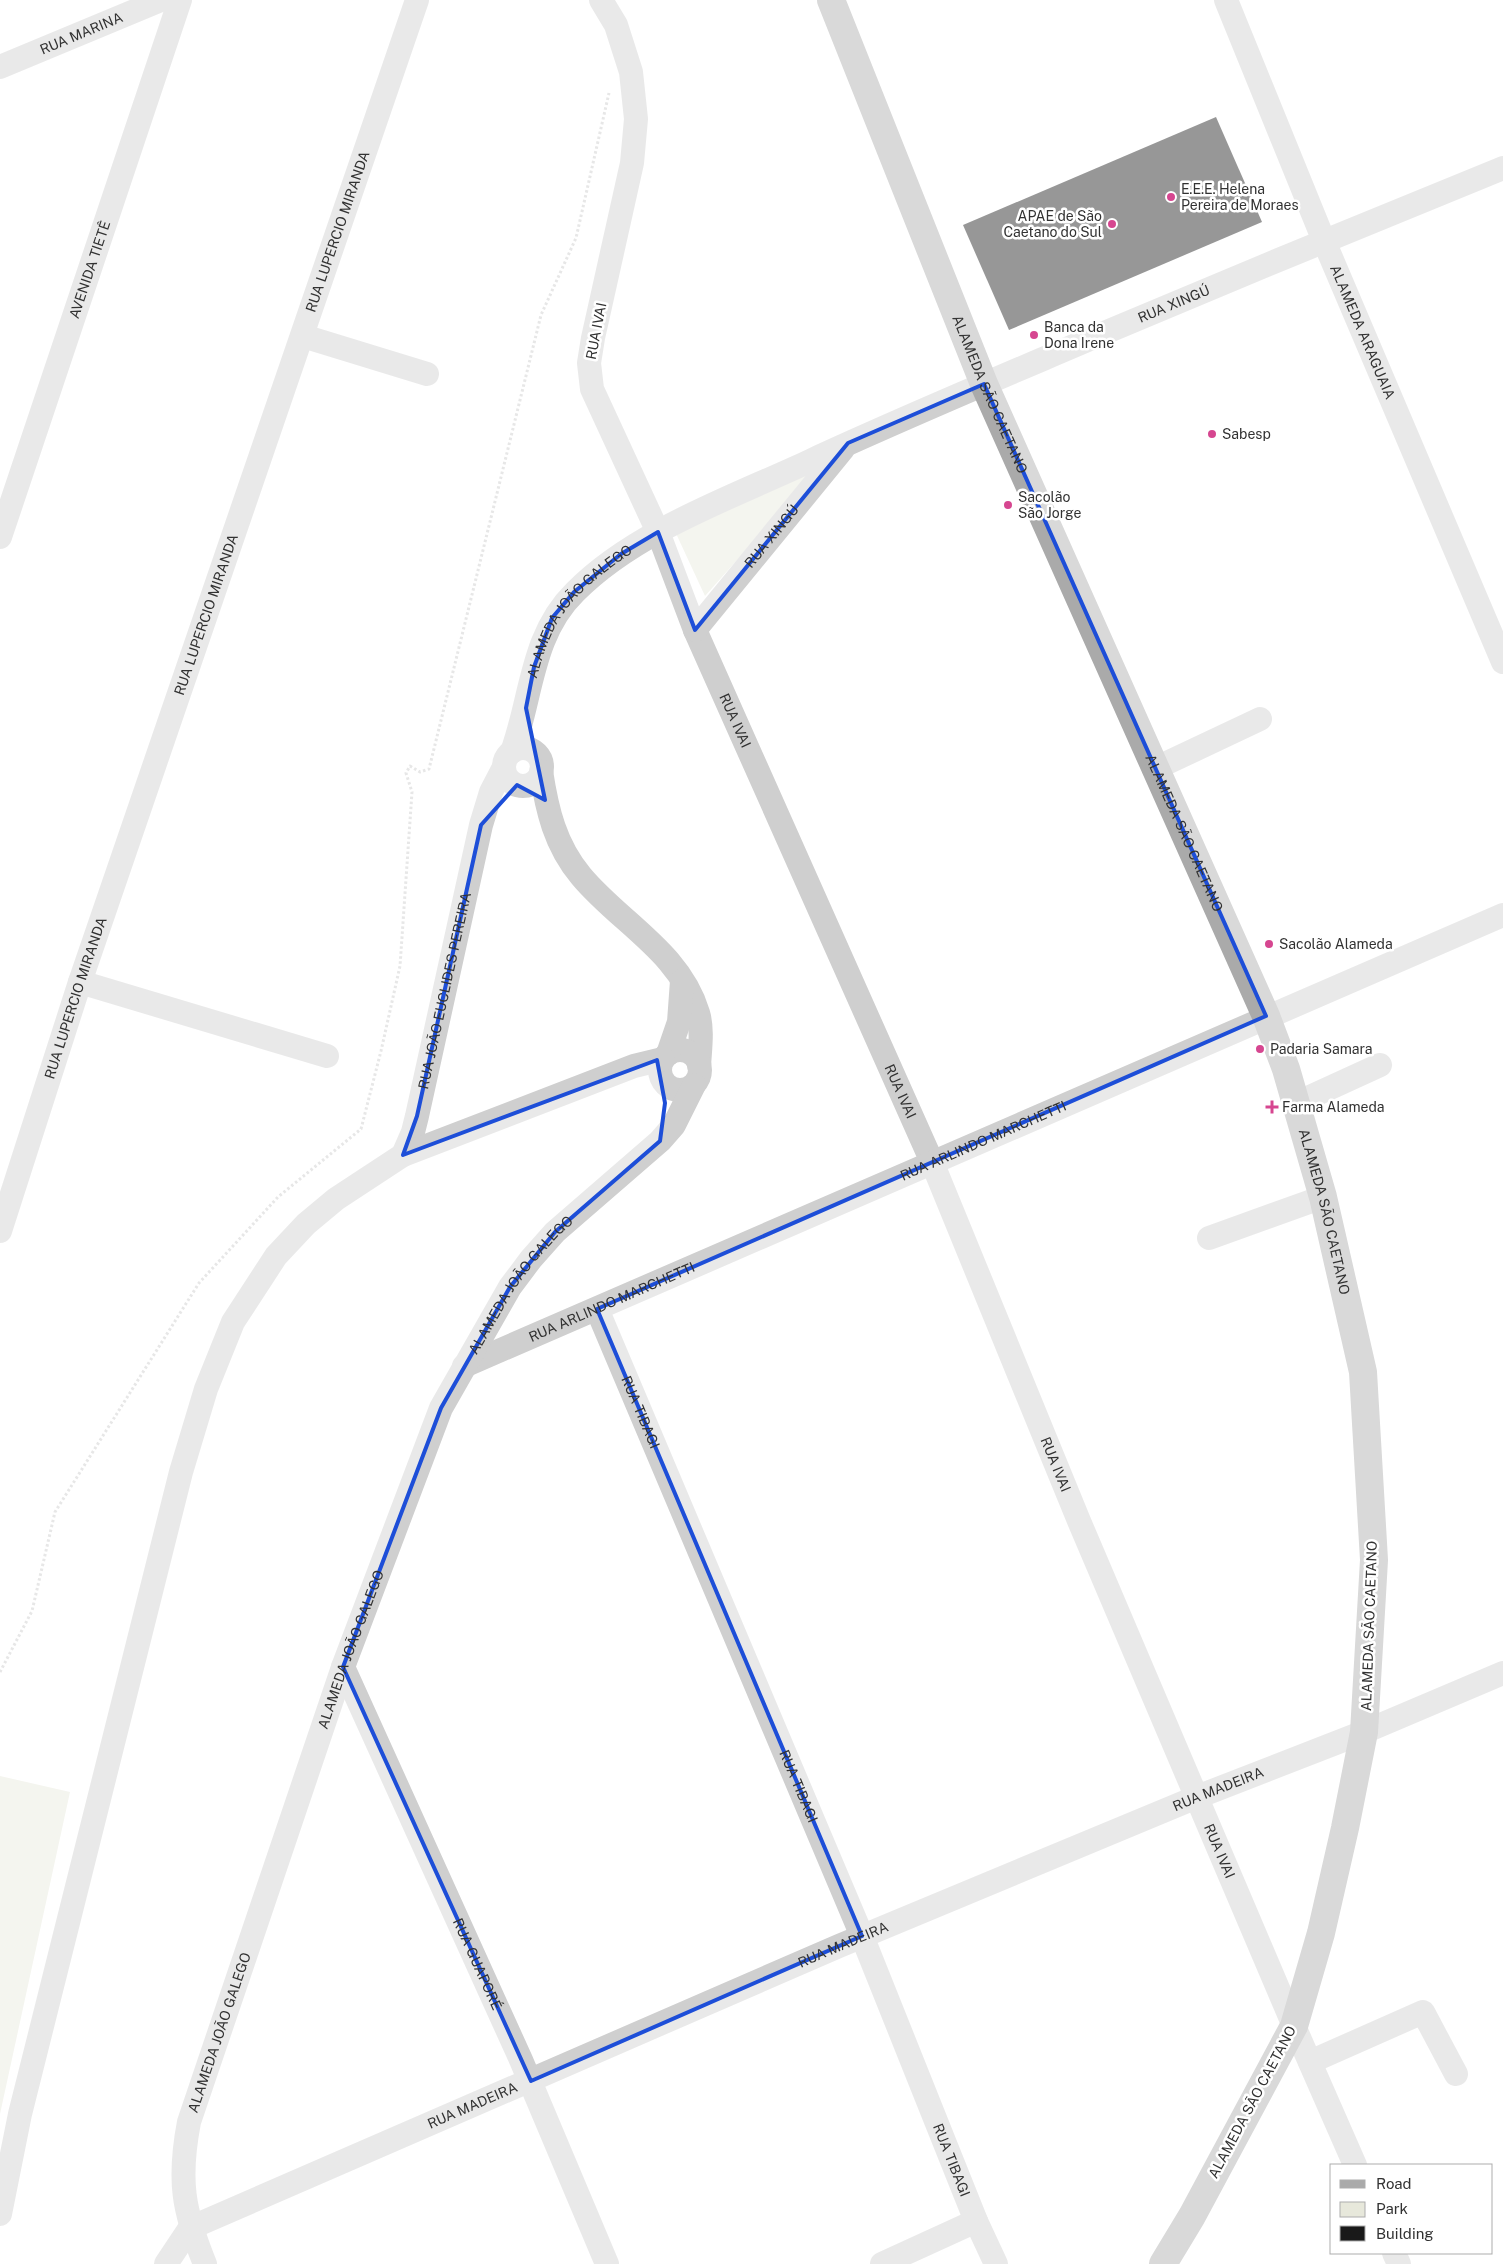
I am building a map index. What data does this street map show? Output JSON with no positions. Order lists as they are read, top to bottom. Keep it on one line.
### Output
{"streets":{"main road":["ALAMEDA SÃO CAETANO"],"street":["RUA MARINA","RUA LUPERCIO MIRANDA","AVENIDA TIETÊ","RUA XINGÚ","RUA IVAI","ALAMEDA ARAGUAIA","ALAMEDA JOÃO GALEGO","RUA JOÃO EUCLIDES PEREIRA","RUA ARLINDO MARCHETTI","RUA TIBAGI","RUA MADEIRA","RUA GUAPORÉ"]},"crossings":[["RUA XINGÚ","RUA IVAI"],["RUA XINGÚ","ALAMEDA ARAGUAIA"],["RUA XINGÚ","ALAMEDA SÃO CAETANO"],["RUA XINGÚ","ALAMEDA JOÃO GALEGO"],["RUA IVAI","ALAMEDA SÃO CAETANO"],["RUA IVAI","ALAMEDA JOÃO GALEGO"],["RUA IVAI","RUA ARLINDO MARCHETTI"],["RUA IVAI","RUA MADEIRA"],["ALAMEDA SÃO CAETANO","RUA ARLINDO MARCHETTI"],["ALAMEDA SÃO CAETANO","RUA MADEIRA"],["ALAMEDA JOÃO GALEGO","RUA JOÃO EUCLIDES PEREIRA"],["ALAMEDA JOÃO GALEGO","RUA ARLINDO MARCHETTI"],["ALAMEDA JOÃO GALEGO","RUA MADEIRA"],["ALAMEDA JOÃO GALEGO","RUA GUAPORÉ"],["RUA ARLINDO MARCHETTI","RUA TIBAGI"],["RUA TIBAGI","RUA MADEIRA"],["RUA MADEIRA","RUA GUAPORÉ"]],"places":{"other":["E.E.E. Helena Pereira de Moraes","APAE de São Caetano do Sul","Banca da Dona Irene","Sabesp","Sacolão São Jorge","Sacolão Alameda","Padaria Samara"],"health":["Farma Alameda"]},"legend":["Road","Park","Building"]}
